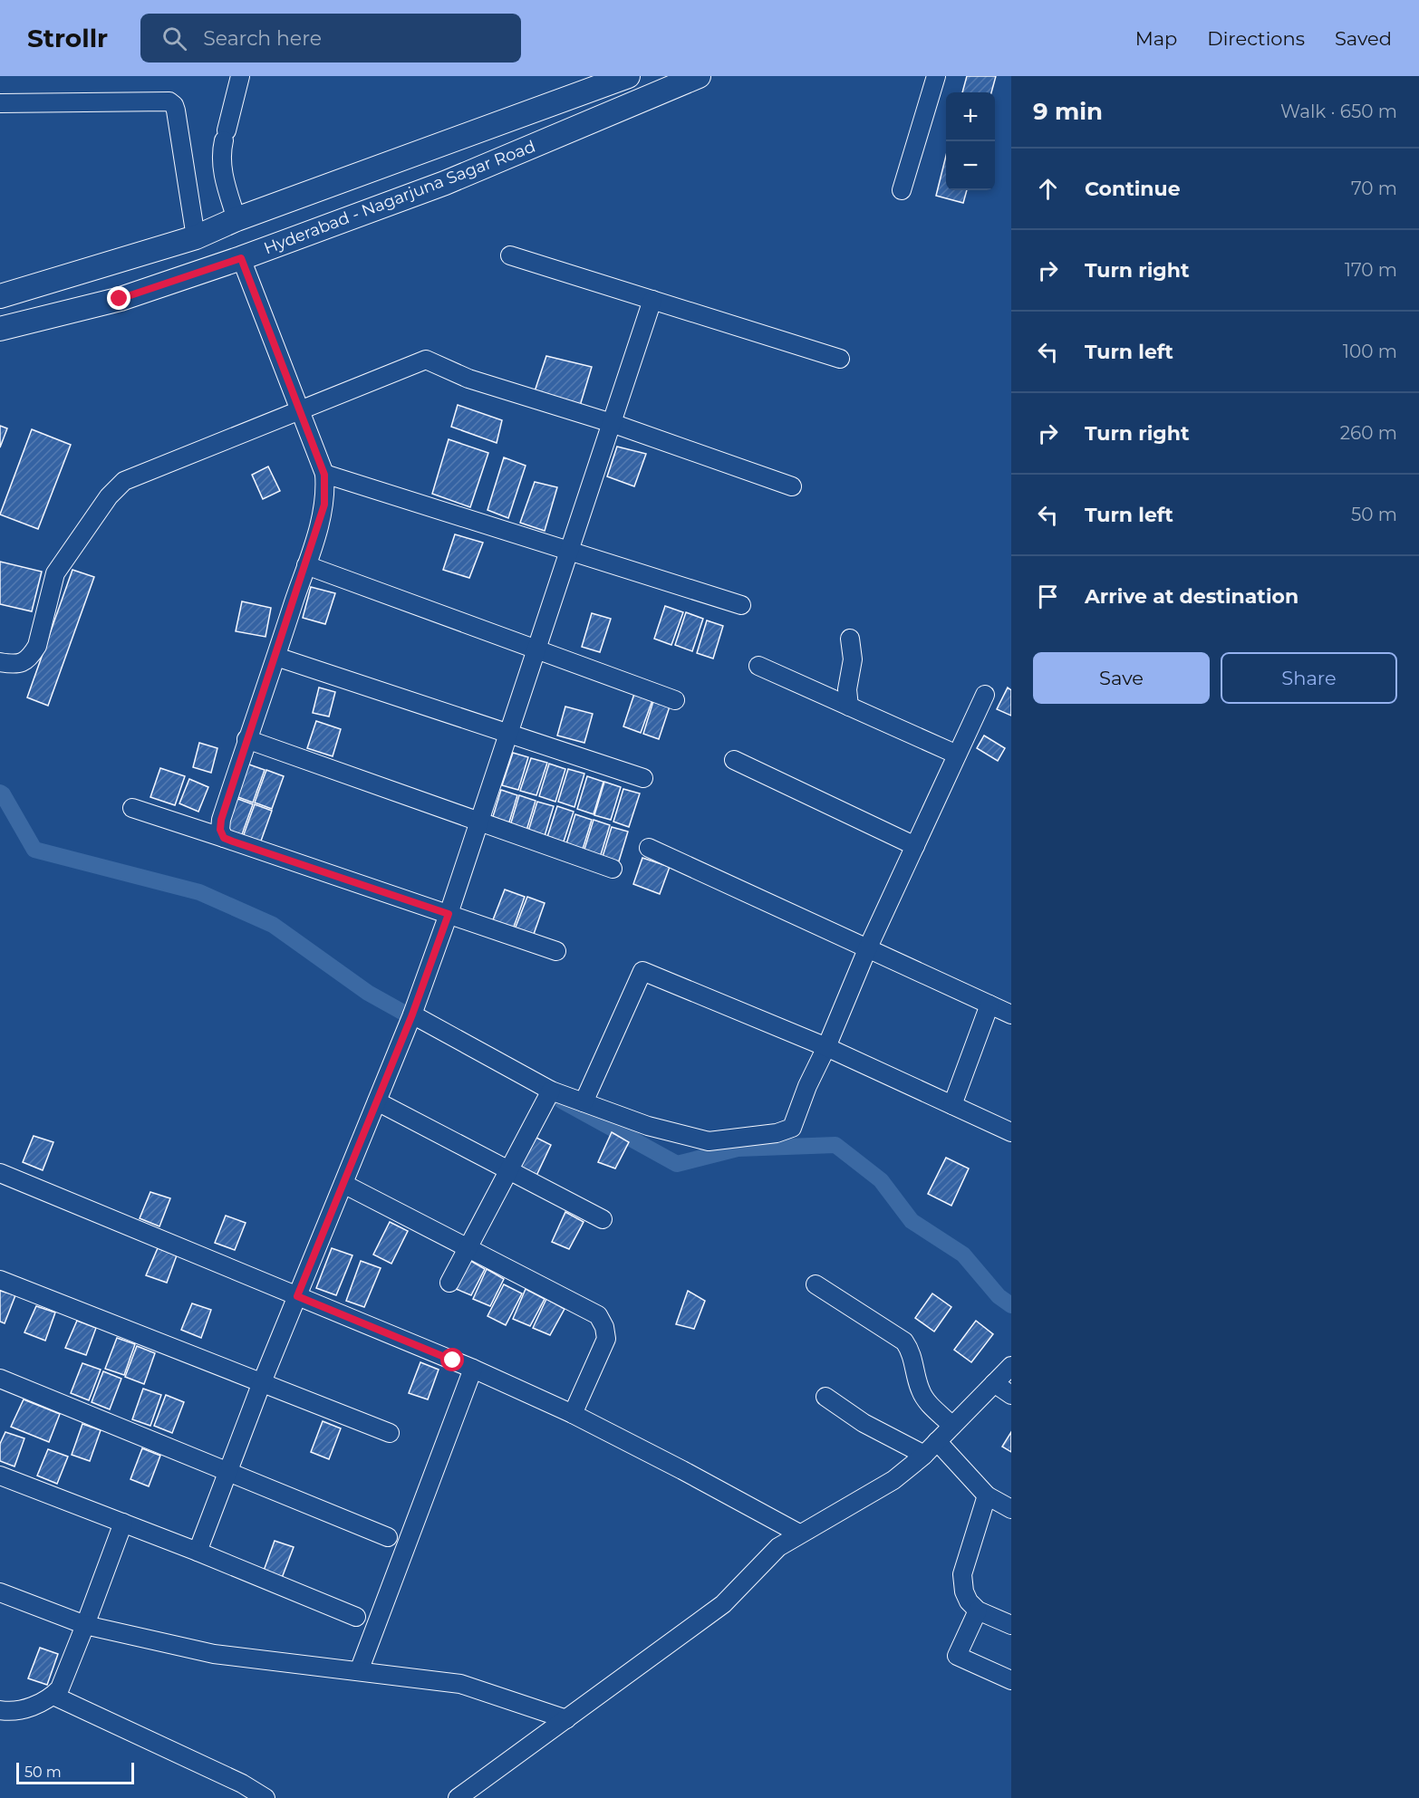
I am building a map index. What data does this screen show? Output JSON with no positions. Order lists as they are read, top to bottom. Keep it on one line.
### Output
{"streets":{"main road":["Hyderabad - Nagarjuna Sagar Road"]},"scale_bar":"50 m","page":{"header":"Strollr","search":"Search here","nav":["Map","Directions","Saved"],"heading":["9 min","Walk · 650 m"],"map_buttons":["+","−"],"list":[["Continue","70 m"],["Turn right","170 m"],["Turn left","100 m"],["Turn right","260 m"],["Turn left","50 m"],"Arrive at destination"],"buttons":["Save","Share"],"scale":"50 m"}}
